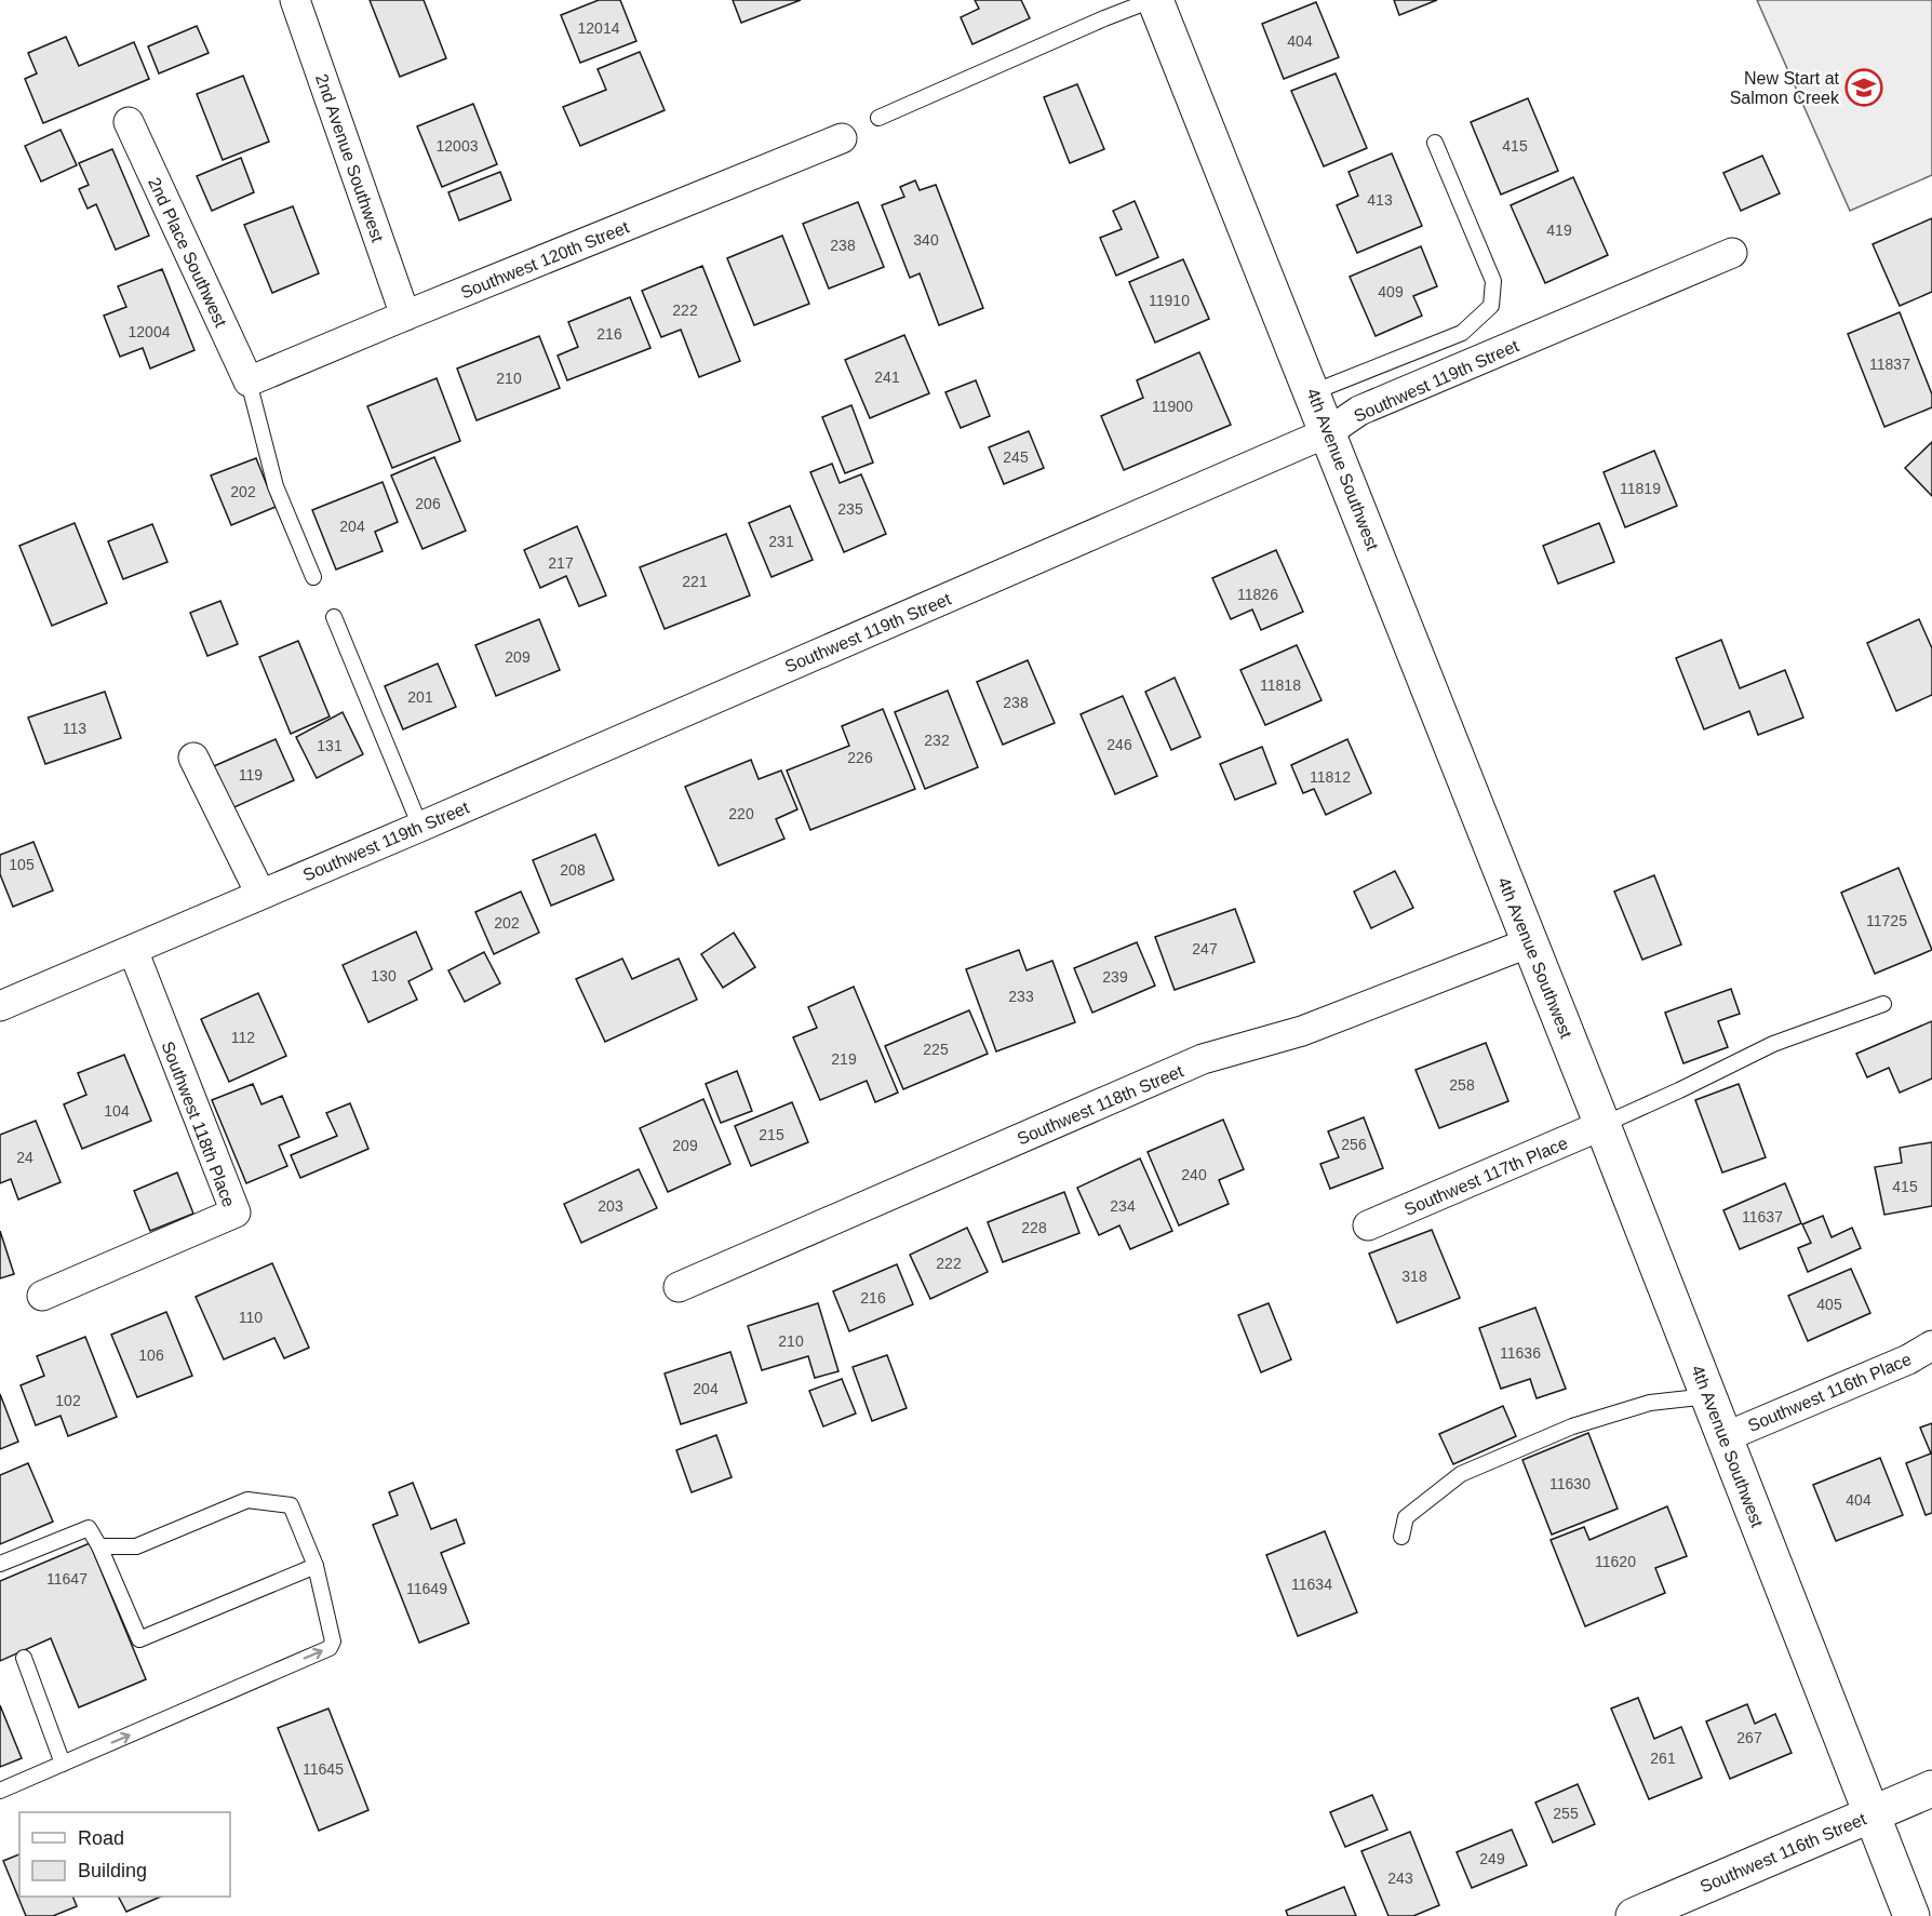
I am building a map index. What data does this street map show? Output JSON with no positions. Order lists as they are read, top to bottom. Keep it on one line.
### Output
{"streets":{"street":["2nd Avenue Southwest","2nd Place Southwest","Southwest 120th Street","Southwest 119th Street","4th Avenue Southwest","Southwest 118th Street","Southwest 118th Place","Southwest 117th Place","Southwest 116th Place","Southwest 116th Street"]},"crossings":[["2nd Avenue Southwest","Southwest 120th Street"],["2nd Place Southwest","Southwest 120th Street"],["Southwest 119th Street","4th Avenue Southwest"],["Southwest 119th Street","Southwest 118th Place"],["4th Avenue Southwest","Southwest 118th Street"],["4th Avenue Southwest","Southwest 117th Place"],["4th Avenue Southwest","Southwest 116th Place"],["4th Avenue Southwest","Southwest 116th Street"]],"places":{"school or university":["New Start at Salmon Creek"]},"house_numbers":["12014","404","12003","415","413","419","340","238","409","11910","222","12004","216","11837","241","210","11900","245","11819","202","206","235","204","231","217","221","11826","209","11818","201","238","113","232","246","131","226","119","11812","220","105","208","11725","202","247","130","239","233","112","225","219","258","104","215","256","209","24","240","415","203","234","11637","228","222","318","216","405","110","210","11636","106","204","102","11630","404","11620","11647","11634","11649","267","261","11645","255","249","243"],"legend":["Road","Building"]}
